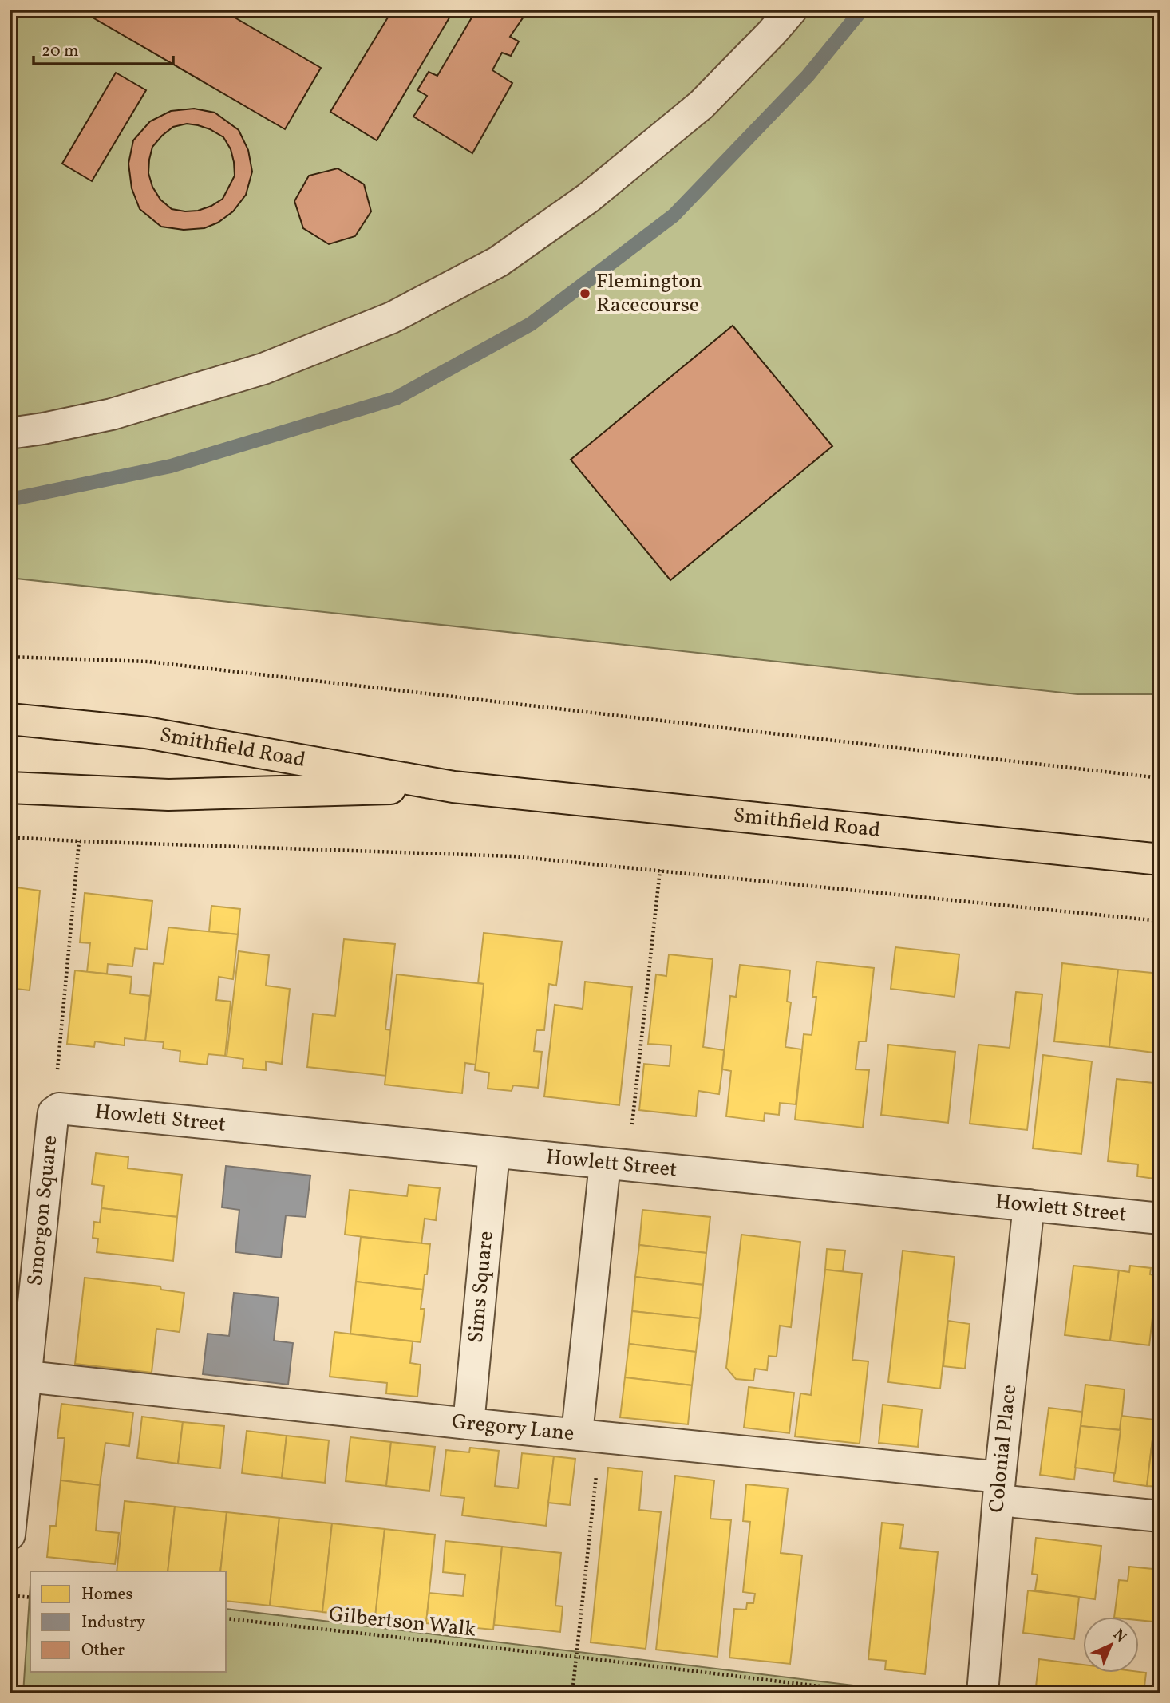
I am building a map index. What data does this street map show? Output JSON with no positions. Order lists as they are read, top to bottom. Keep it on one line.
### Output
{"streets":{"highway":["Smithfield Road"],"street":["Howlett Street","Smorgon Square","Sims Square","Gregory Lane","Colonial Place"],"path":["Gilbertson Walk"]},"crossings":[["Howlett Street","Smorgon Square"],["Howlett Street","Sims Square"],["Howlett Street","Colonial Place"],["Smorgon Square","Gregory Lane"],["Sims Square","Gregory Lane"],["Gregory Lane","Colonial Place"]],"places":["Flemington Racecourse"],"legend":["Homes","Industry","Other"],"scale_bar":"20 m","north":"top right"}
